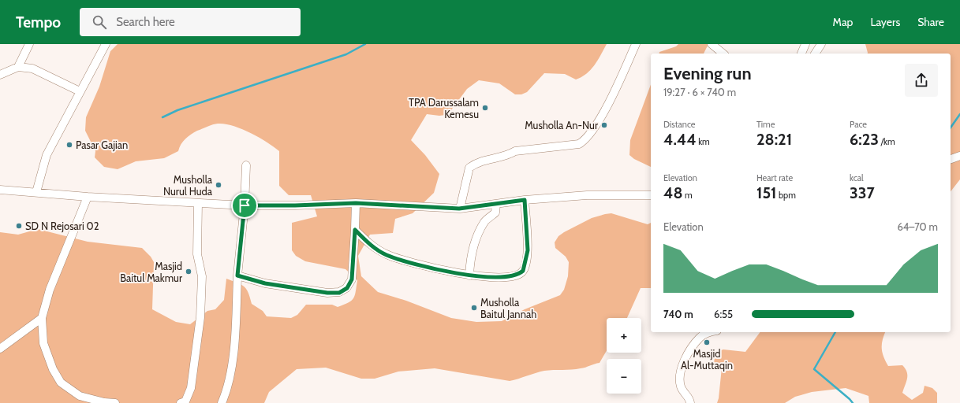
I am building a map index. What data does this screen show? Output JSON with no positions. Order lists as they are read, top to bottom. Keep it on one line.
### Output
{"places":["TPA Darussalam Kemesu","Musholla An-Nur","Pasar Gajian","Musholla Nurul Huda","SD N Rejosari 02","Masjid Baitul Makmur","Musholla Baitul Jannah","Masjid Al-Muttaqin"],"page":{"header":"Tempo","search":"Search here","nav":["Map","Layers","Share"],"heading":["Evening run","19:27 · 6 × 740 m"],"stats":[["Distance","4.44 km"],["Time","28:21"],["Pace","6:23 /km"],["Elevation","48 m"],["Heart rate","151 bpm"],["kcal","337"]],"chart":["Elevation","64–70 m"],"list":[{"name":"740 m","note":"6:55"}],"map_buttons":["+","−"]}}
